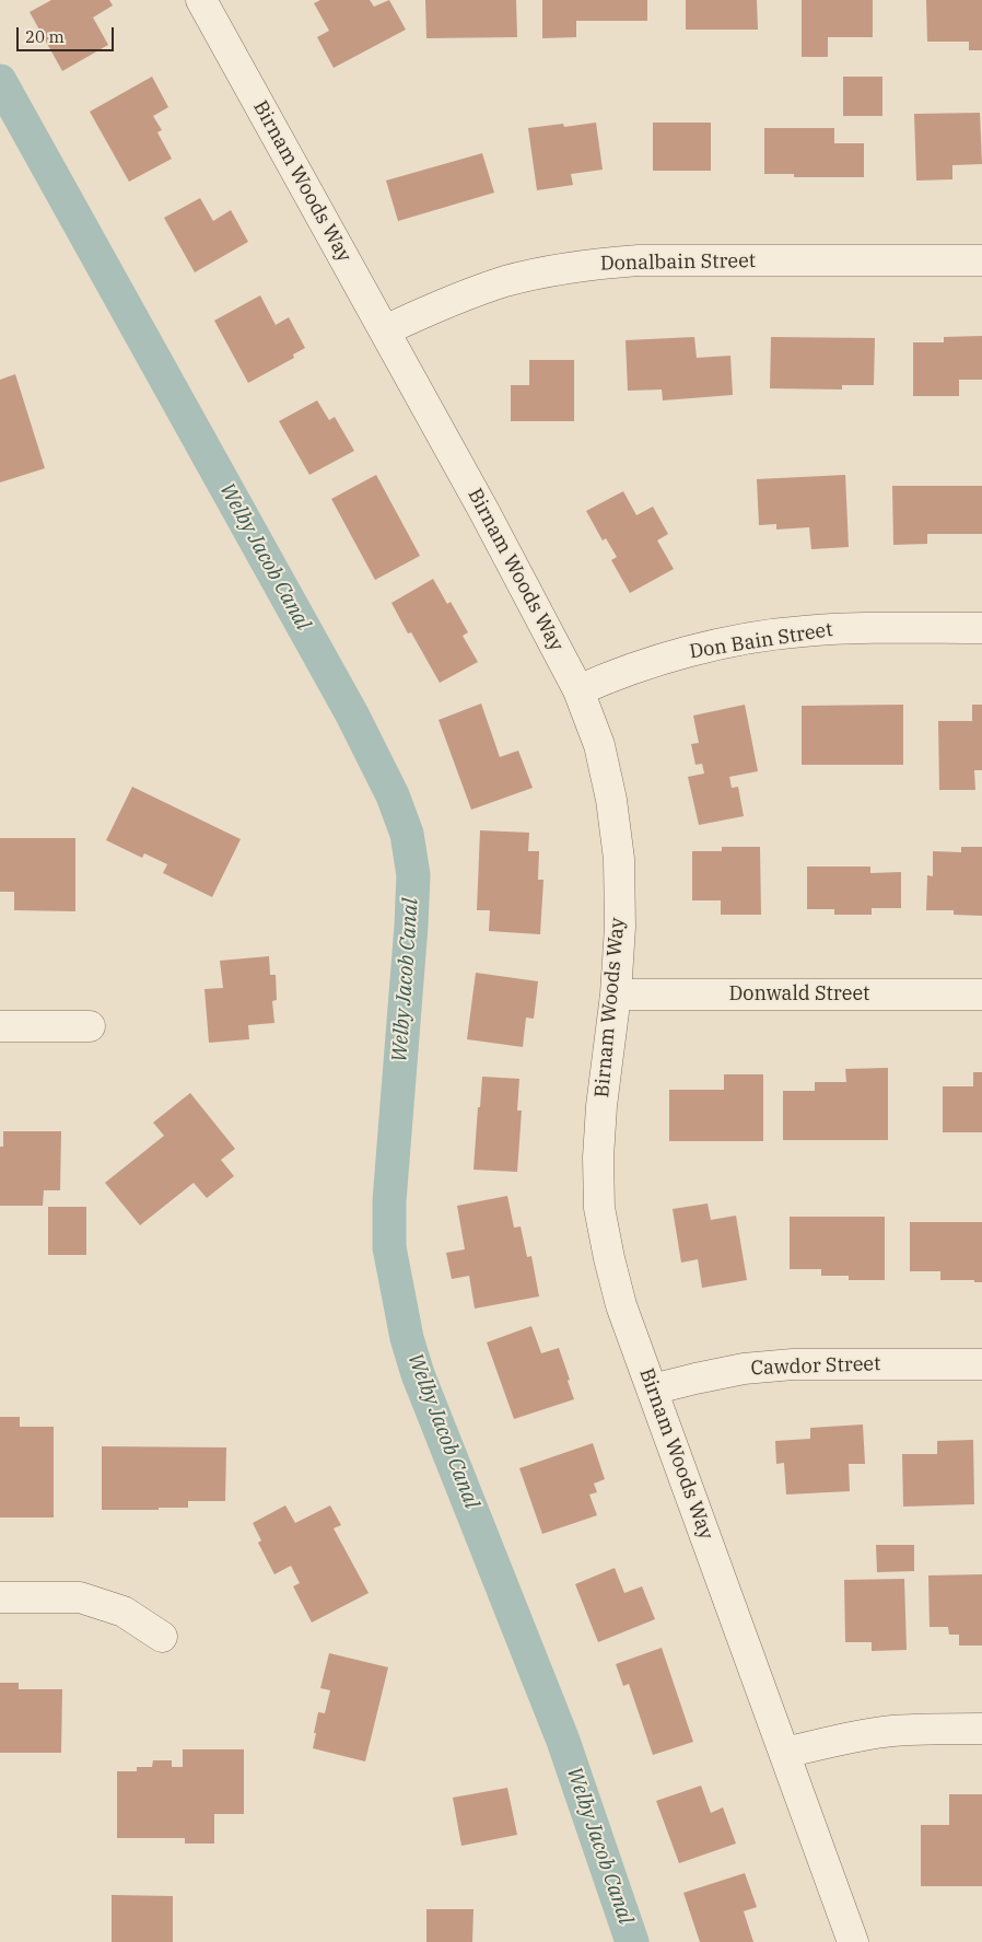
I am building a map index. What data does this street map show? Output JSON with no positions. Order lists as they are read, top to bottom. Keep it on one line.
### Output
{"streets":{"street":["Birnam Woods Way","Donalbain Street","Don Bain Street","Donwald Street","Cawdor Street"]},"crossings":[["Birnam Woods Way","Donalbain Street"],["Birnam Woods Way","Don Bain Street"],["Birnam Woods Way","Donwald Street"],["Birnam Woods Way","Cawdor Street"]],"water":["Welby Jacob Canal"],"scale_bar":"20 m"}
